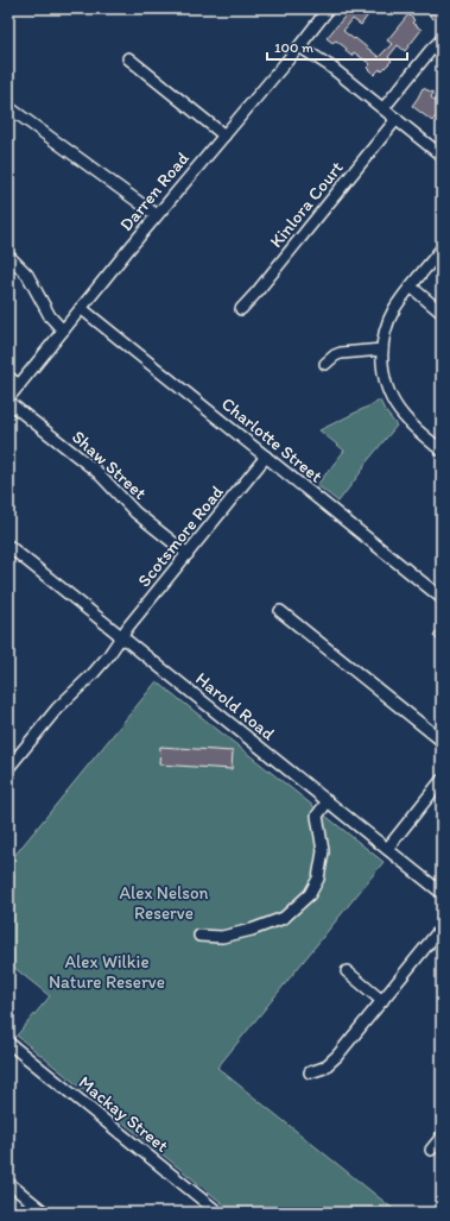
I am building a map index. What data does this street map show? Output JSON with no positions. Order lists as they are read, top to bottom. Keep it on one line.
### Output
{"streets":{"street":["Darren Road","Kinlora Court","Charlotte Street","Shaw Street","Scotsmore Road","Harold Road","Mackay Street"]},"crossings":[["Darren Road","Charlotte Street"],["Darren Road","Shaw Street"],["Charlotte Street","Scotsmore Road"],["Shaw Street","Scotsmore Road"],["Scotsmore Road","Harold Road"]],"parks":["Alex Nelson Reserve","Alex Wilkie Nature Reserve"],"scale_bar":"100 m"}
